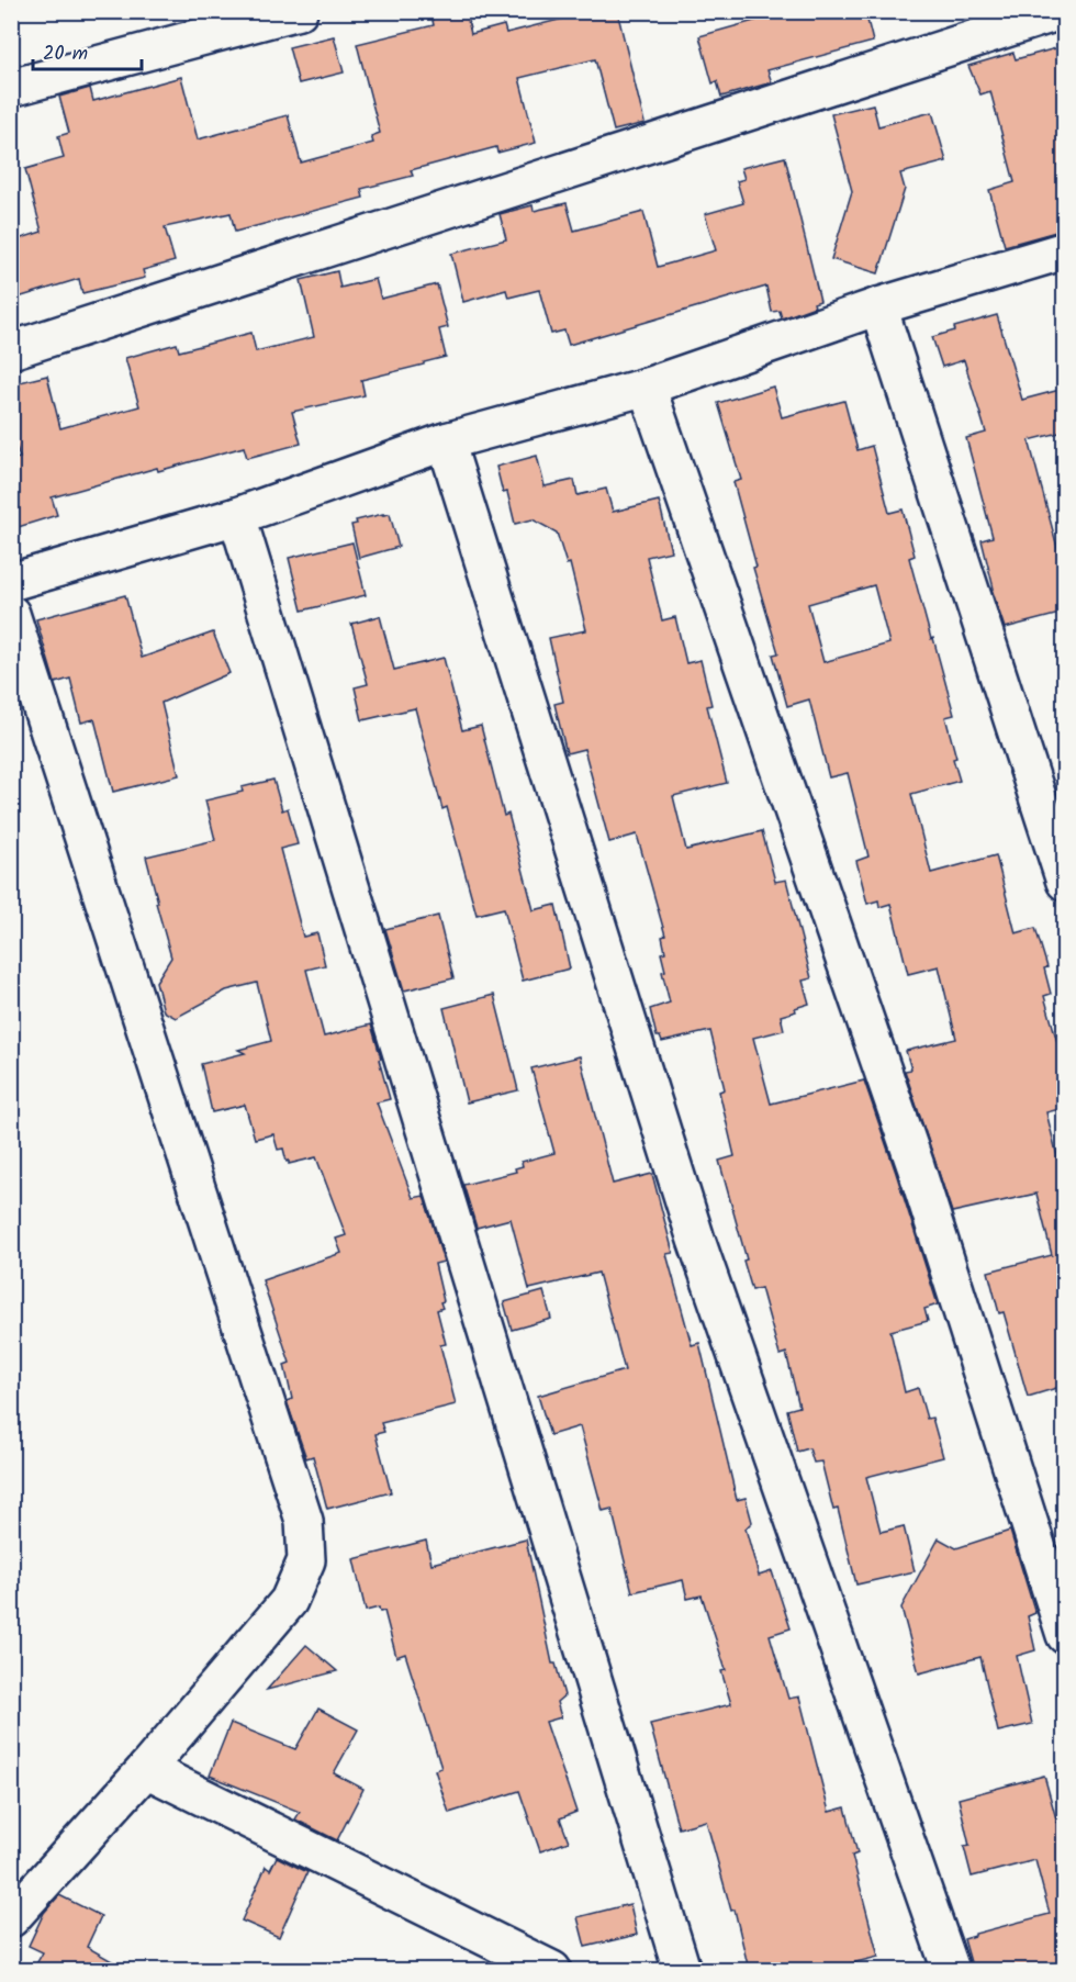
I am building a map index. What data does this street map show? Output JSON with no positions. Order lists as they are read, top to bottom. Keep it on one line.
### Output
{"scale_bar":"20 m"}
